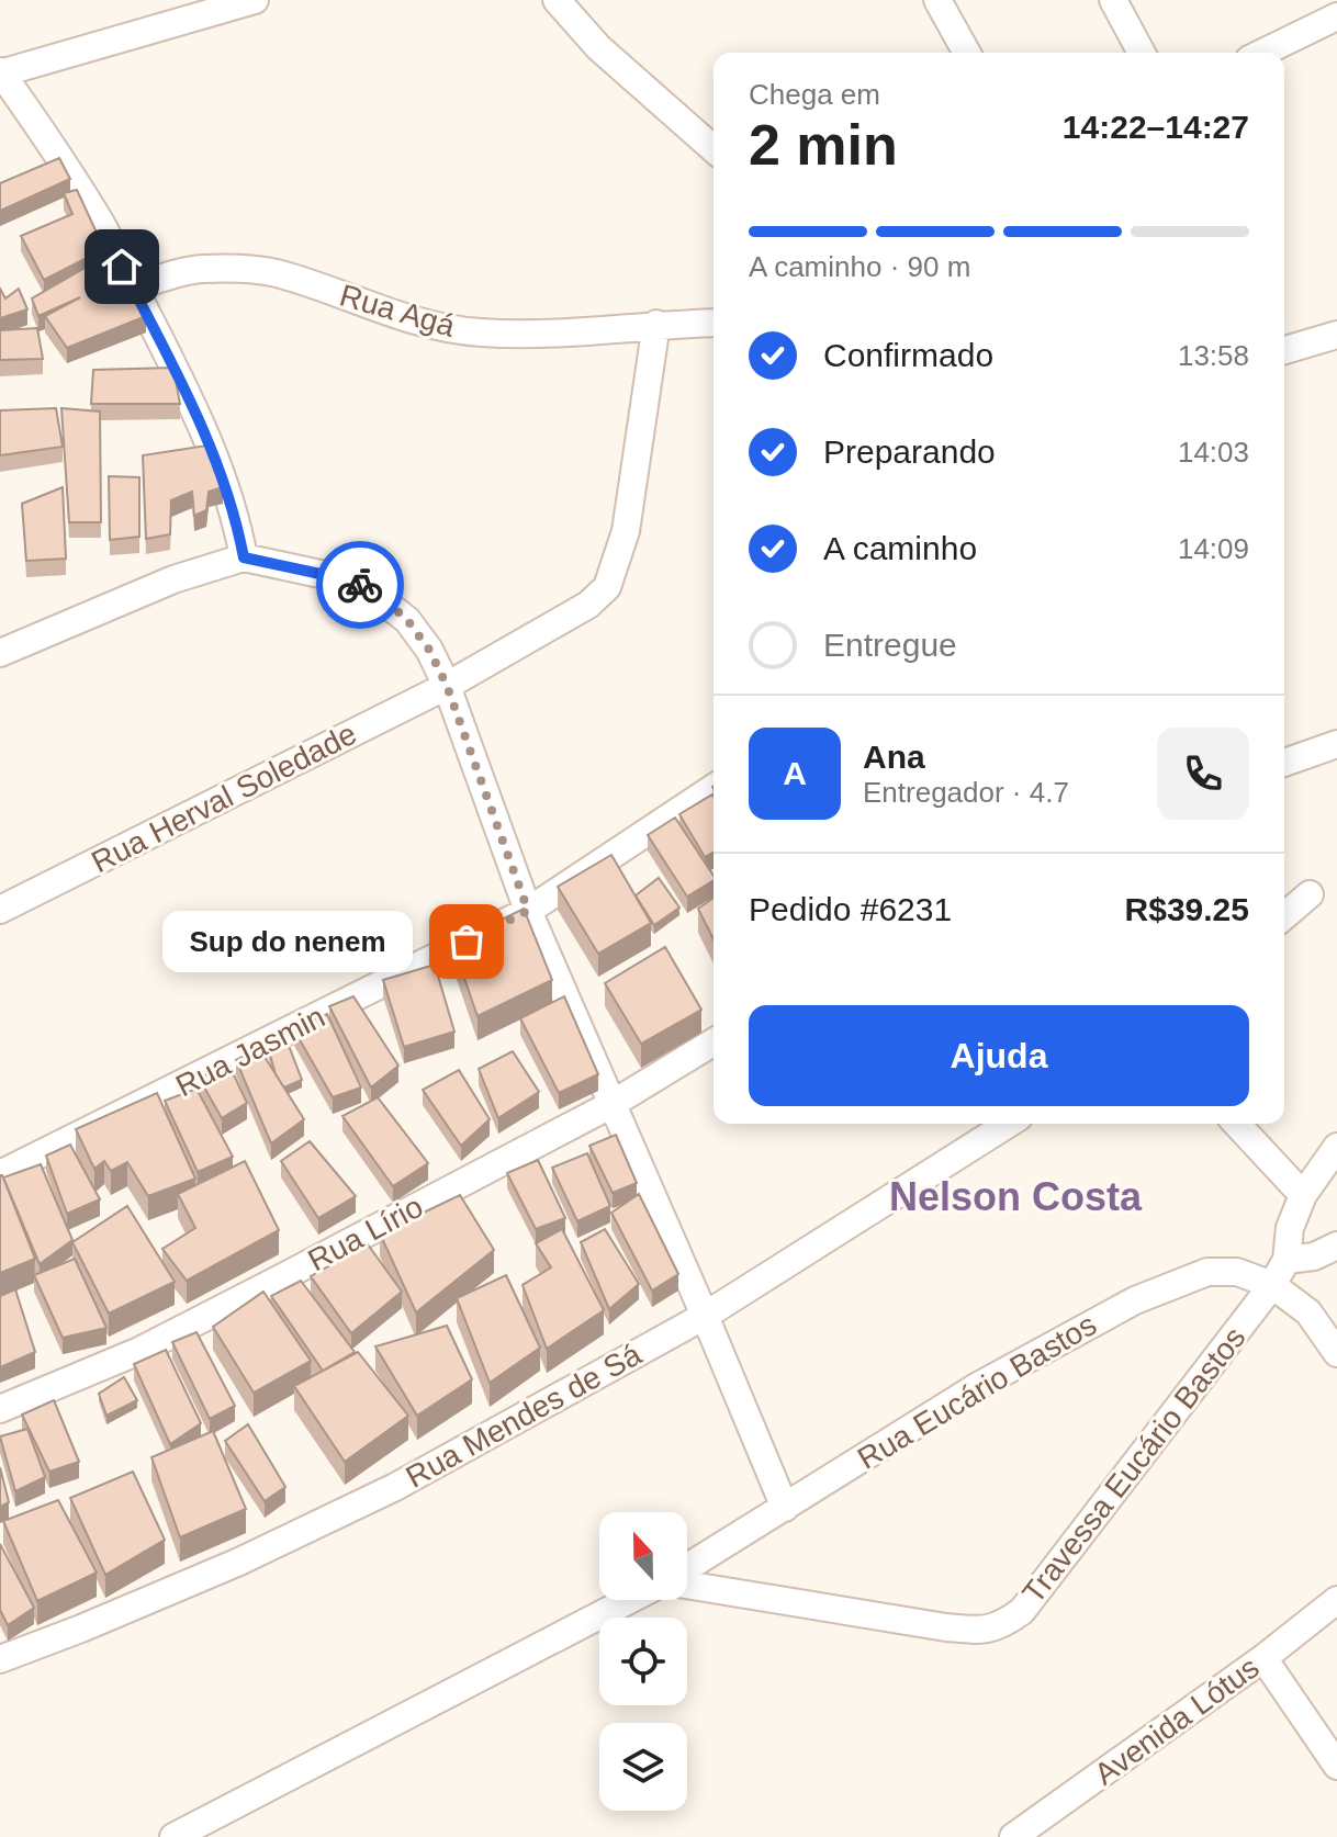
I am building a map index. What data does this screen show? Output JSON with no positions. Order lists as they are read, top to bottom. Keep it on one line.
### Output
{"streets":{"street":["Rua Agá","Rua Herval Soledade","Rua Jasmin","Rua Lírio","Rua Eucário Bastos","Rua Mendes de Sá","Travessa Eucário Bastos","Avenida Lótus"]},"crossings":[["Rua Agá","Rua Herval Soledade"],["Rua Eucário Bastos","Travessa Eucário Bastos"]],"districts":["Nelson Costa"],"places":["Sup do nenem"],"north":"top","page":{"heading":["2 min","Chega em","14:22–14:27"],"panel":["Ana","Entregador · 4.7","Pedido #6231","R$39.25"],"bar":"A caminho · 90 m","list":[["Confirmado","13:58"],["Preparando","14:03"],["A caminho","14:09"],"Entregue"],"round":"A","bubble":"Sup do nenem","buttons":"Ajuda"}}
